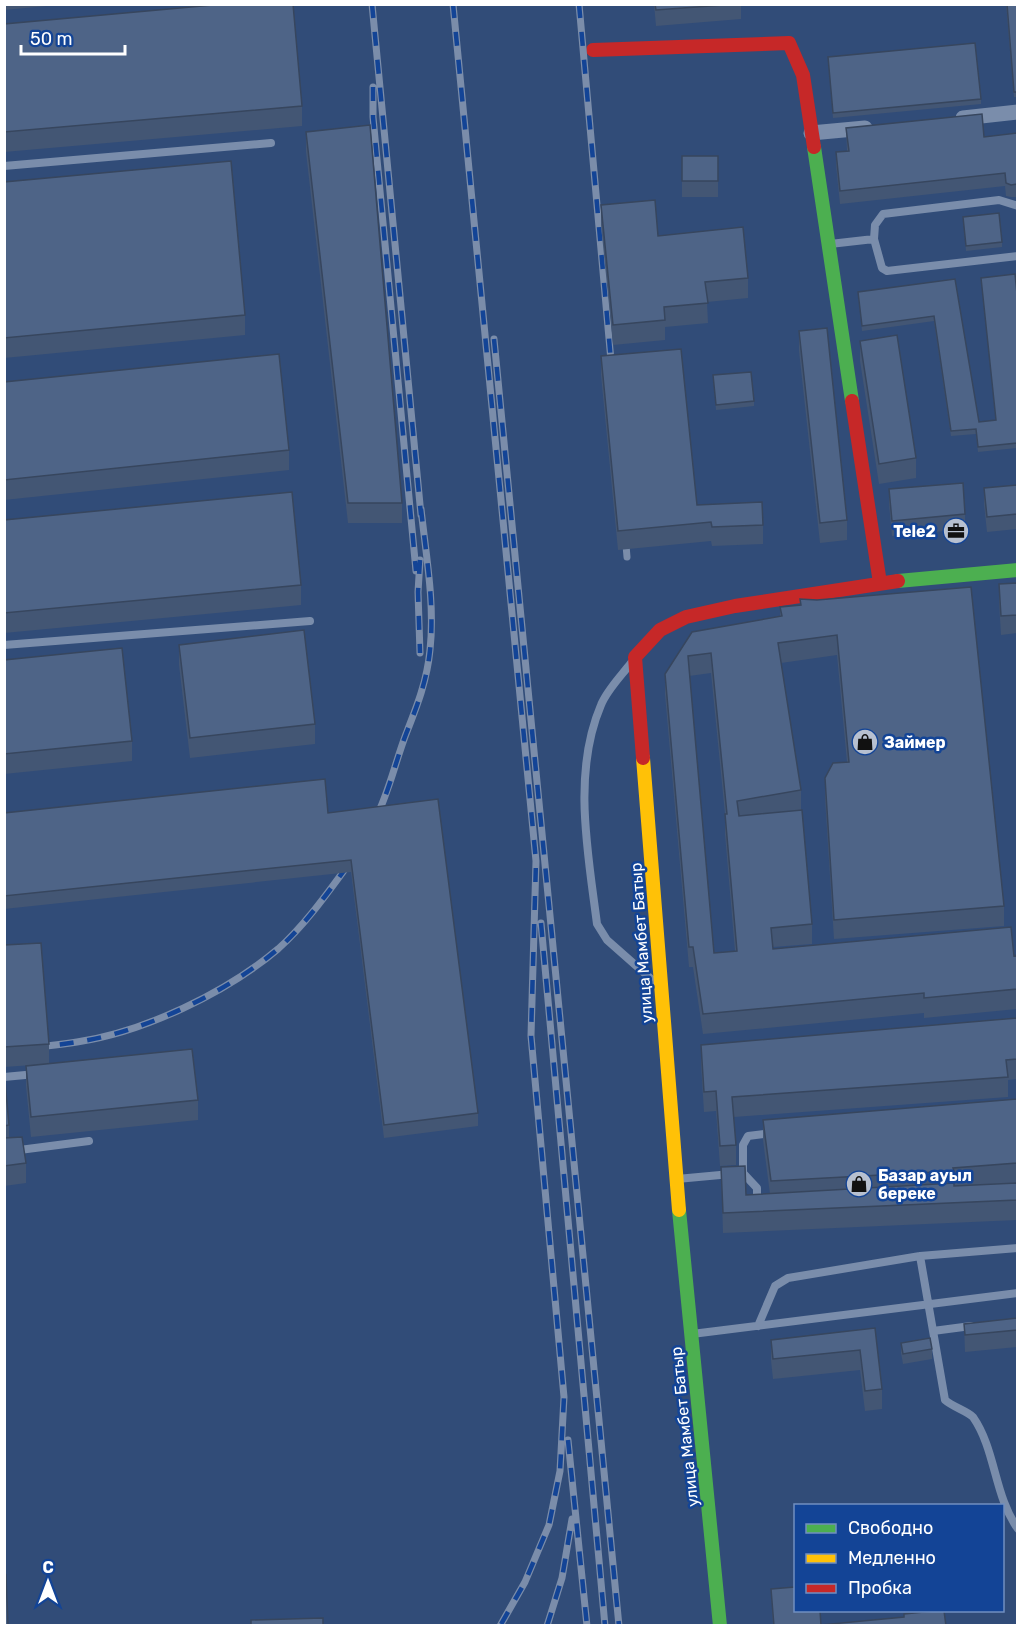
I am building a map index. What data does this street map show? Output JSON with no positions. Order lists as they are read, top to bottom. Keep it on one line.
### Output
{"streets":{"main road":["улица Мамбет Батыр"]},"places":{"office":["Tele2"],"shop":["Займер","Базар ауыл береке"]},"legend":["Свободно","Медленно","Пробка"],"scale_bar":"50 m","north":"top"}
